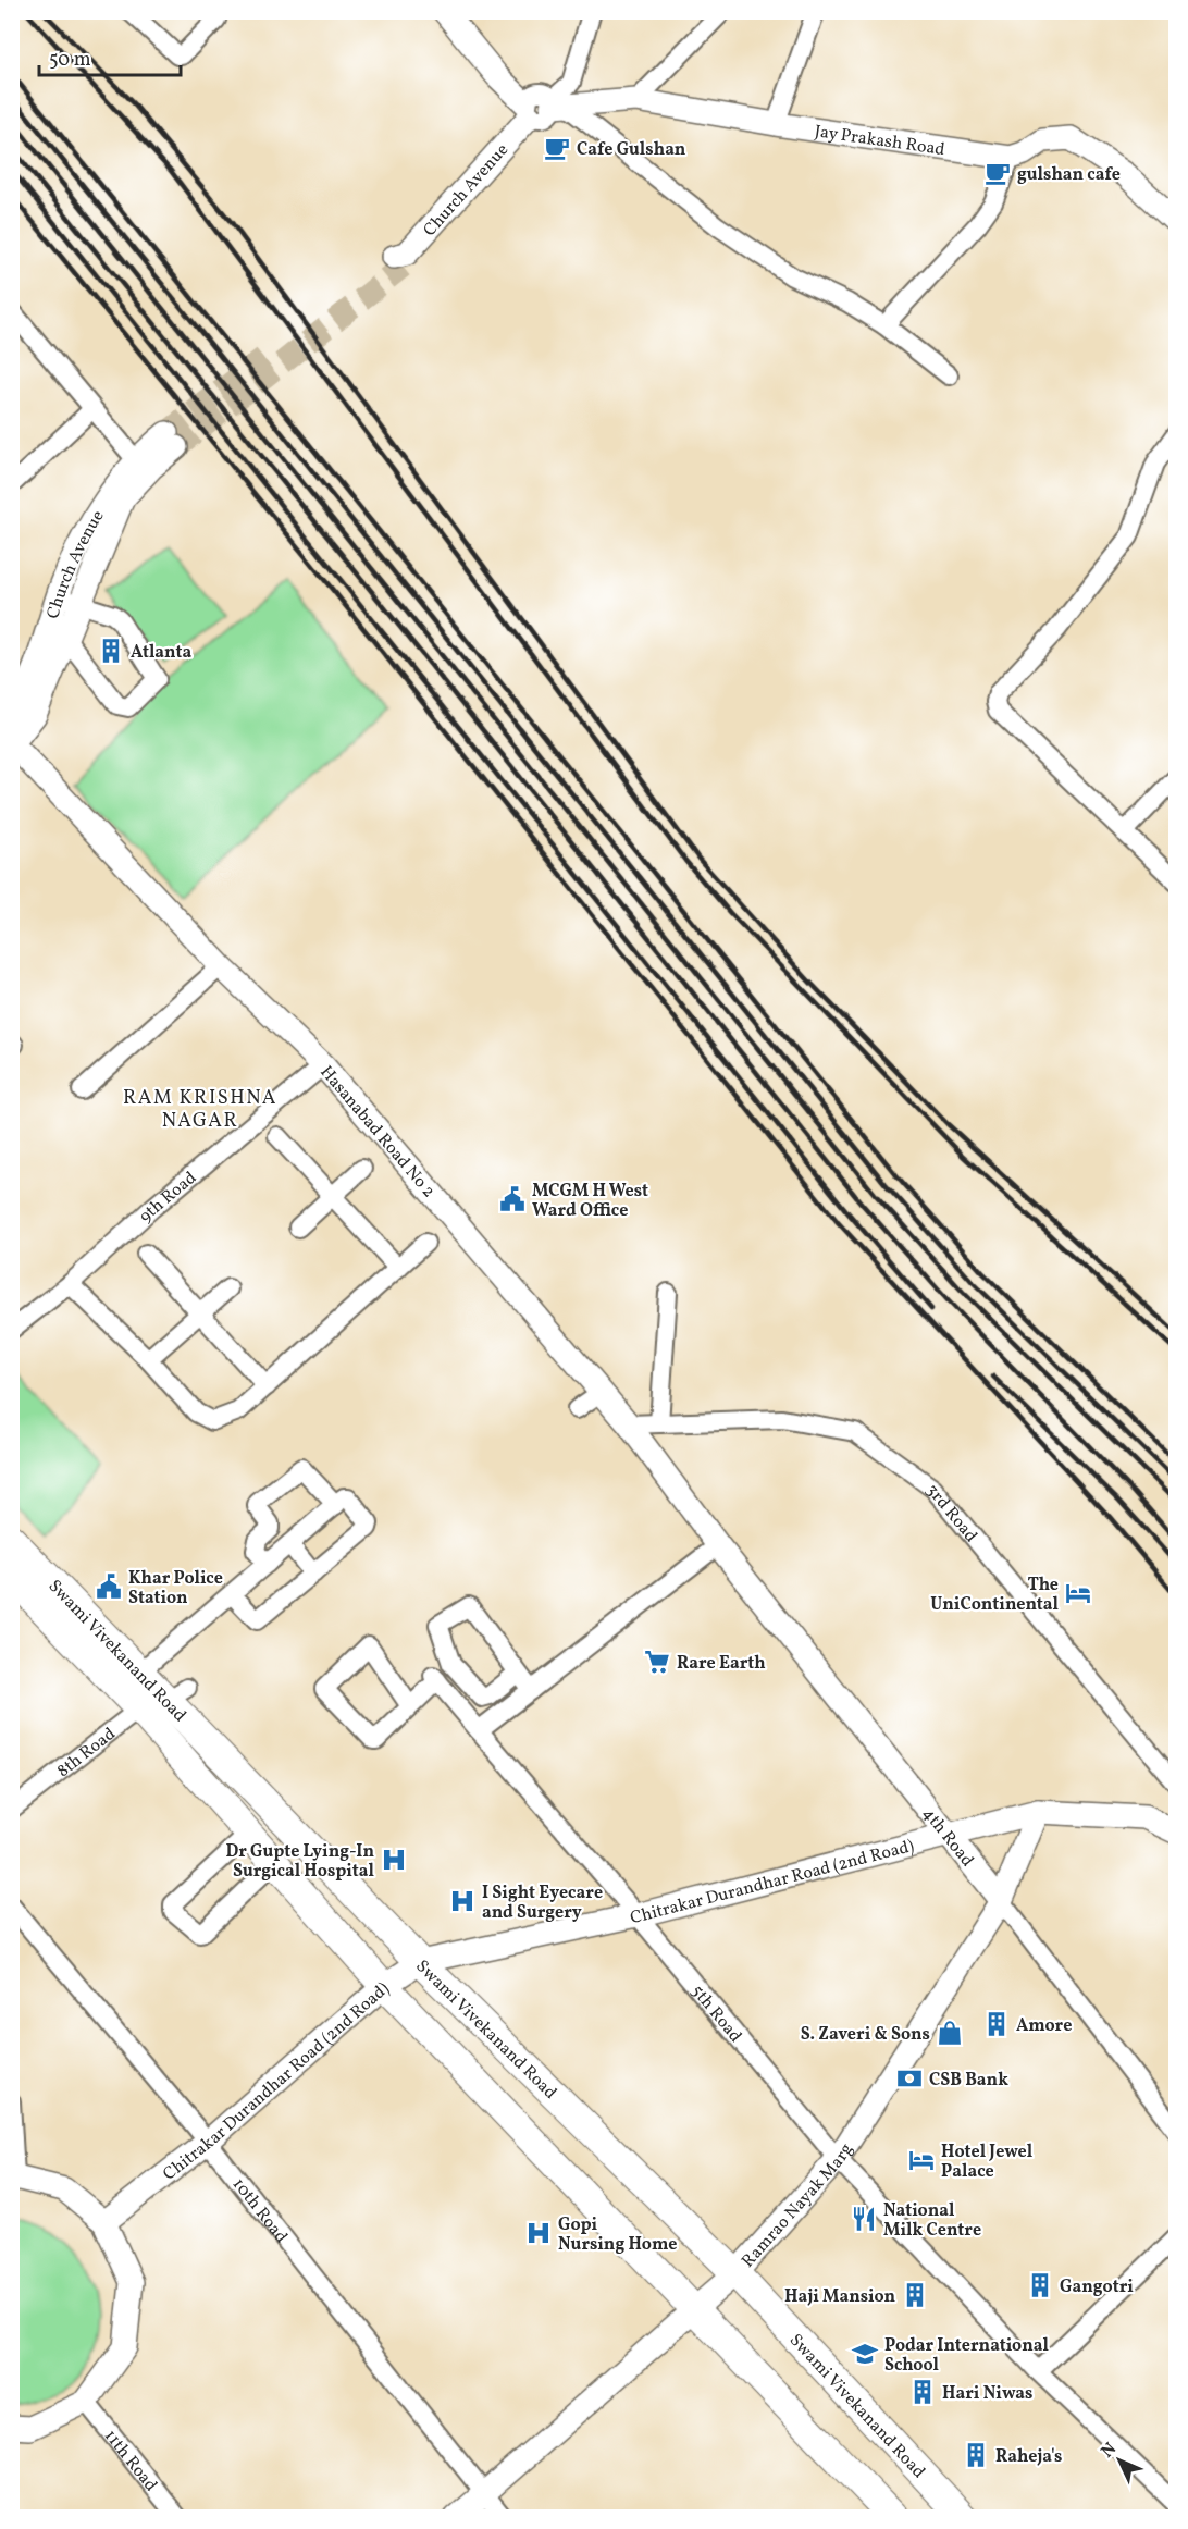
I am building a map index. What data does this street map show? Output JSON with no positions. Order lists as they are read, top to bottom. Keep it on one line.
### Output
{"streets":{"main road":["Swami Vivekanand Road"],"street":["Jay Prakash Road","Church Avenue","Hasanabad Road No 2","9th Road","3rd Road","8th Road","4th Road","Chitrakar Durandhar Road (2nd Road)","5th Road","Ramrao Nayak Marg","10th Road","11th Road"]},"crossings":[["Jay Prakash Road","Church Avenue"],["Hasanabad Road No 2","9th Road"],["Hasanabad Road No 2","3rd Road"],["Hasanabad Road No 2","4th Road"],["Swami Vivekanand Road","8th Road"],["Swami Vivekanand Road","Chitrakar Durandhar Road (2nd Road)"],["Swami Vivekanand Road","Ramrao Nayak Marg"],["4th Road","Chitrakar Durandhar Road (2nd Road)"],["4th Road","Ramrao Nayak Marg"],["Chitrakar Durandhar Road (2nd Road)","5th Road"],["Chitrakar Durandhar Road (2nd Road)","Ramrao Nayak Marg"],["Chitrakar Durandhar Road (2nd Road)","10th Road"],["5th Road","Ramrao Nayak Marg"],["Ramrao Nayak Marg","10th Road"]],"districts":["RAM KRISHNA NAGAR"],"places":{"cafe":["Cafe Gulshan","gulshan cafe"],"building":["Atlanta","Amore","Gangotri","Haji Mansion","Hari Niwas","Raheja's"],"public building":["MCGM H West Ward Office","Khar Police Station"],"hotel":["The UniContinental","Hotel Jewel Palace"],"supermarket":["Rare Earth"],"hospital":["Dr Gupte Lying-In Surgical Hospital","I Sight Eyecare and Surgery","Gopi Nursing Home"],"shop":["S. Zaveri & Sons"],"bank":["CSB Bank"],"restaurant":["National Milk Centre"],"school or university":["Podar International School"]},"scale_bar":"50 m","north":"top left"}
